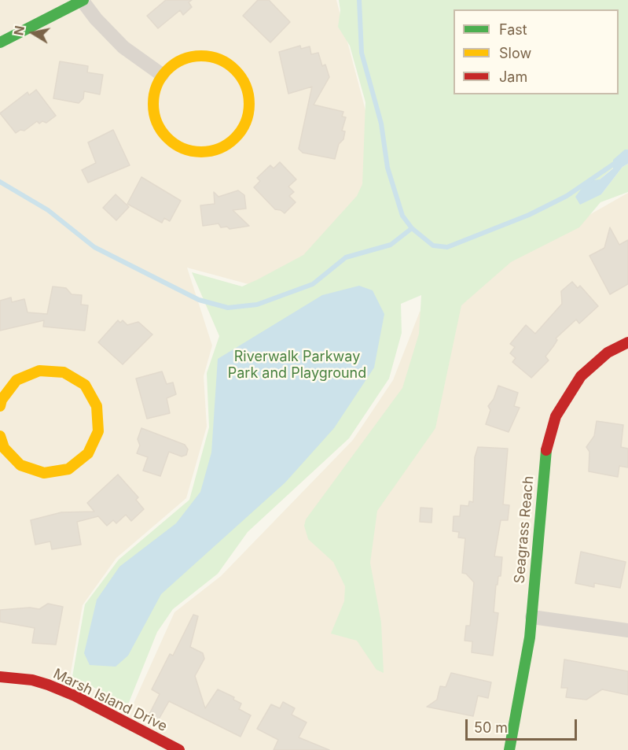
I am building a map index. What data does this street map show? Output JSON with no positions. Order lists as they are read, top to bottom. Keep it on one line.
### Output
{"streets":{"street":["Seagrass Reach","Marsh Island Drive"]},"parks":["Riverwalk Parkway Park and Playground"],"legend":["Fast","Slow","Jam"],"scale_bar":"50 m","north":"left"}
